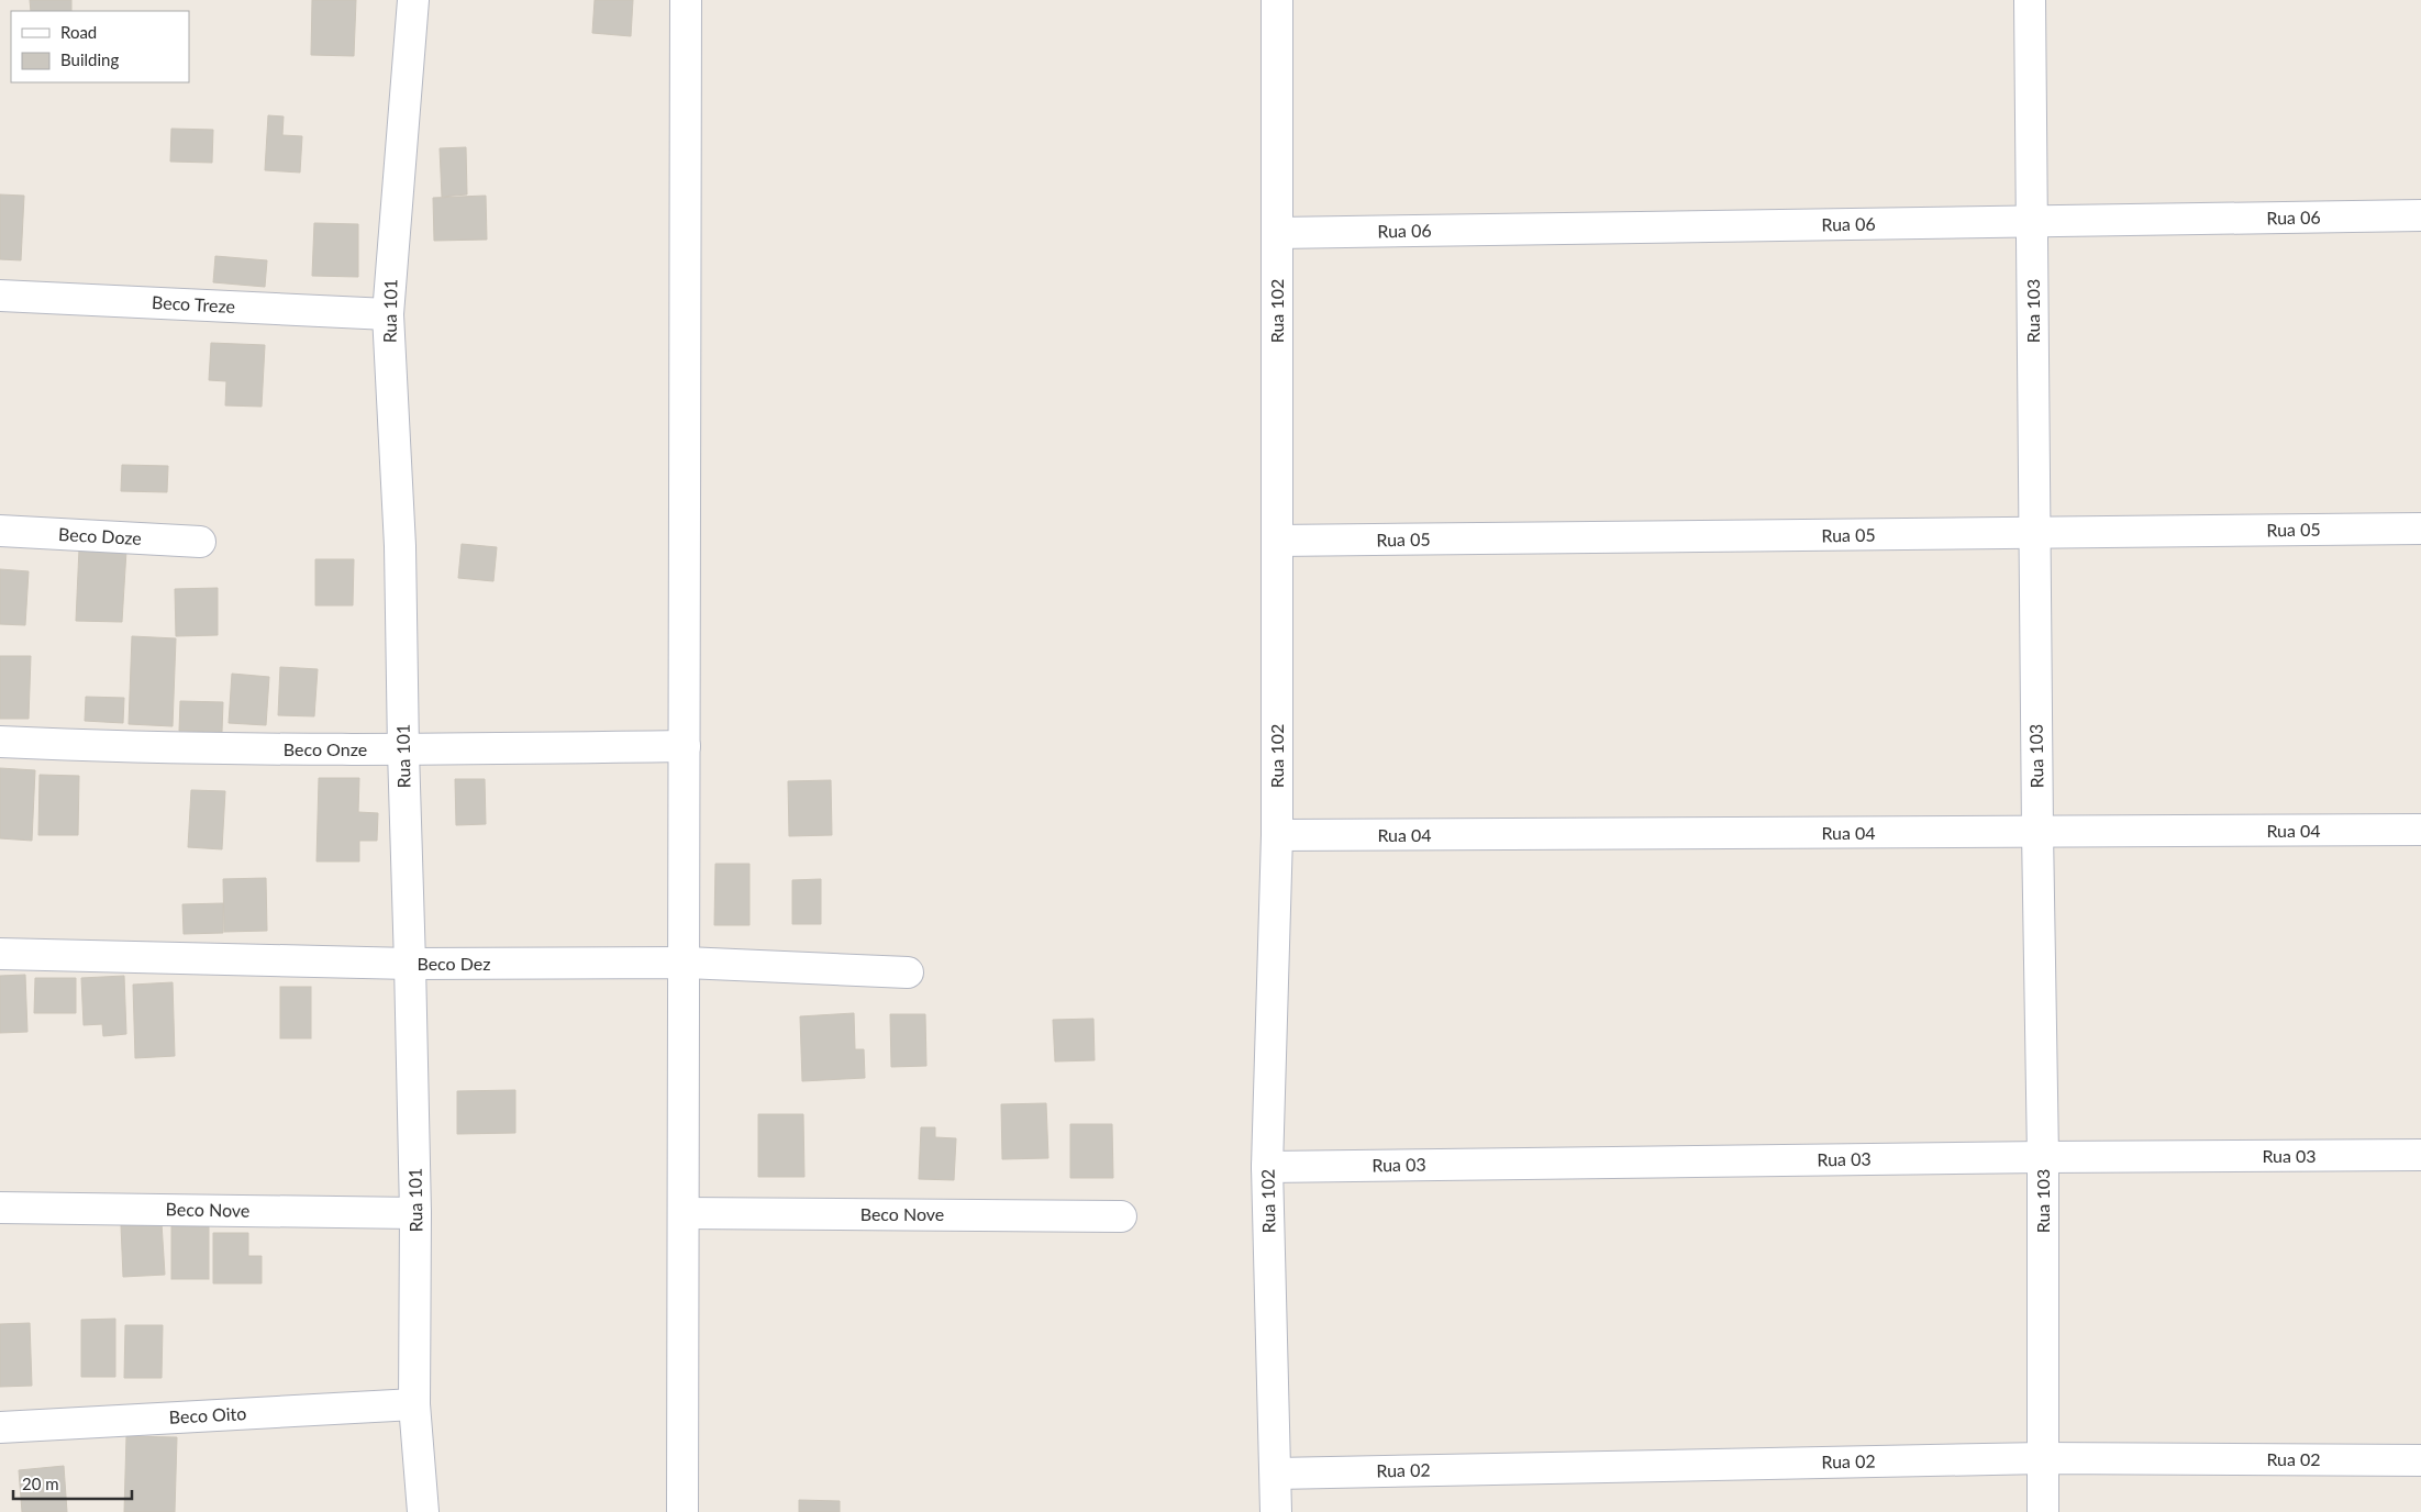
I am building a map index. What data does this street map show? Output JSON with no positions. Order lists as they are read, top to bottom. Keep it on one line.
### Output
{"streets":{"street":["Rua 06","Beco Treze","Rua 101","Rua 102","Rua 103","Rua 05","Beco Doze","Beco Onze","Rua 04","Beco Dez","Rua 03","Beco Nove","Beco Oito","Rua 02"]},"crossings":[["Rua 06","Rua 102"],["Rua 06","Rua 103"],["Beco Treze","Rua 101"],["Rua 101","Beco Onze"],["Rua 101","Beco Dez"],["Rua 101","Beco Nove"],["Rua 101","Beco Oito"],["Rua 102","Rua 05"],["Rua 102","Rua 04"],["Rua 102","Rua 03"],["Rua 102","Rua 02"],["Rua 103","Rua 05"],["Rua 103","Rua 04"],["Rua 103","Rua 03"],["Rua 103","Rua 02"]],"legend":["Road","Building"],"scale_bar":"20 m"}
